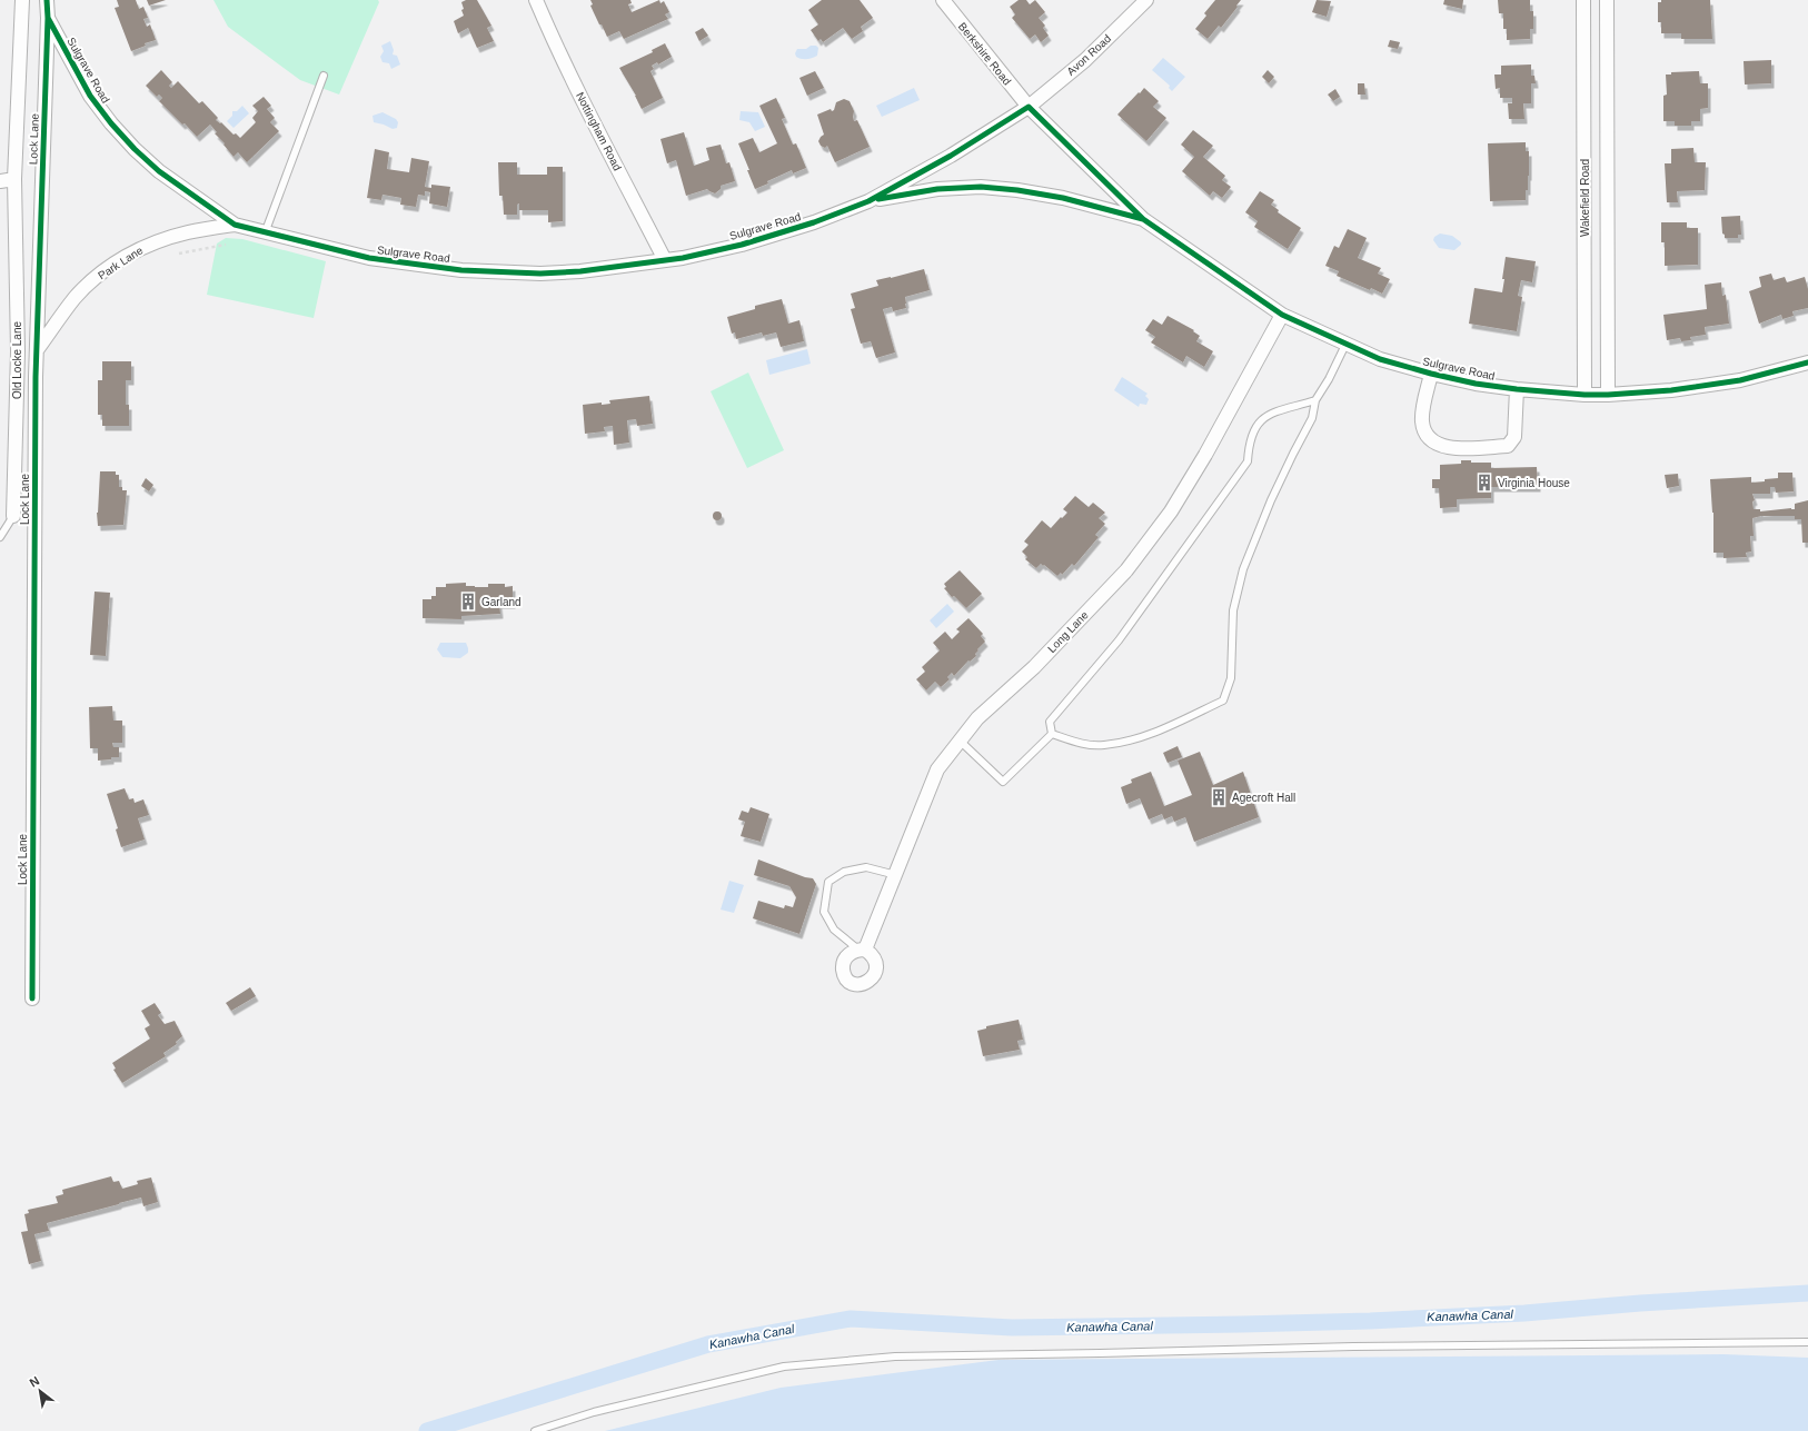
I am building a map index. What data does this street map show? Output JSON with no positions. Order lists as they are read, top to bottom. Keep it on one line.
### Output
{"streets":{"street":["Berkshire Road","Avon Road","Sulgrave Road","Nottingham Road","Lock Lane","Wakefield Road","Park Lane","Old Locke Lane","Long Lane"]},"crossings":[["Berkshire Road","Avon Road"],["Berkshire Road","Sulgrave Road"],["Avon Road","Sulgrave Road"],["Sulgrave Road","Nottingham Road"],["Sulgrave Road","Lock Lane"],["Sulgrave Road","Wakefield Road"],["Sulgrave Road","Park Lane"],["Sulgrave Road","Long Lane"],["Lock Lane","Park Lane"]],"water":["Kanawha Canal"],"places":{"building":["Virginia House","Garland","Agecroft Hall"]},"north":"top left"}
